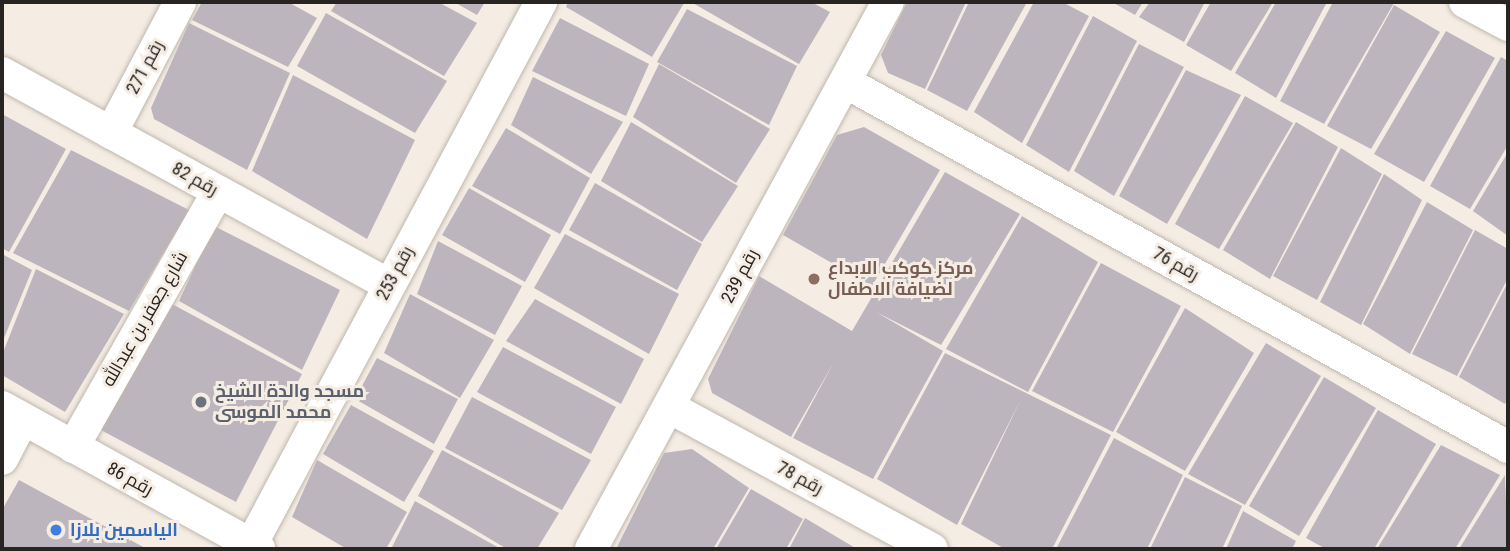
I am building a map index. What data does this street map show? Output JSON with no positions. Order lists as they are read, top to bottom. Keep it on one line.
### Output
{"streets":{"street":["رقم 271","رقم 82","رقم 76","رقم 253","رقم 239","شارع جعفر بن عبدالله","رقم 78","رقم 86"]},"crossings":[["رقم 271","رقم 82"],["رقم 82","رقم 253"],["رقم 82","شارع جعفر بن عبدالله"],["رقم 76","رقم 239"],["رقم 253","رقم 86"],["رقم 239","رقم 78"],["شارع جعفر بن عبدالله","رقم 86"]],"places":["مركز كوكب الابداع لضيافة الاطفال","مسجد والدة الشيخ محمد الموسى","الياسمين بلازا"]}
